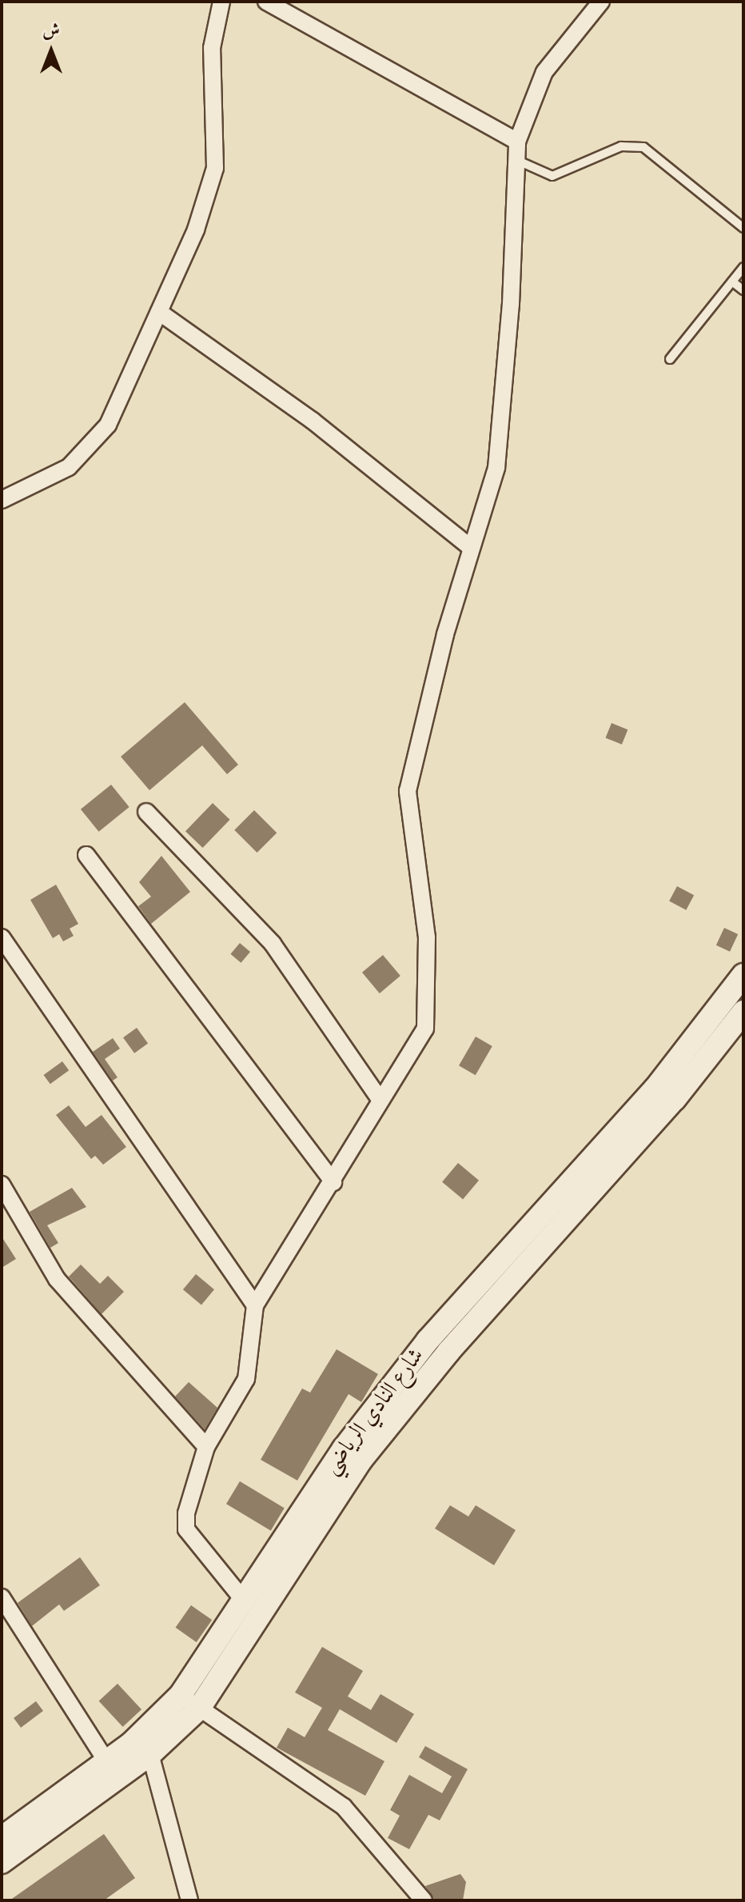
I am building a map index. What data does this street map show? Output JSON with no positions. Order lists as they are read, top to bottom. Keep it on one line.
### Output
{"streets":{"main road":["شارع النادي الرياضي"]},"north":"top"}
